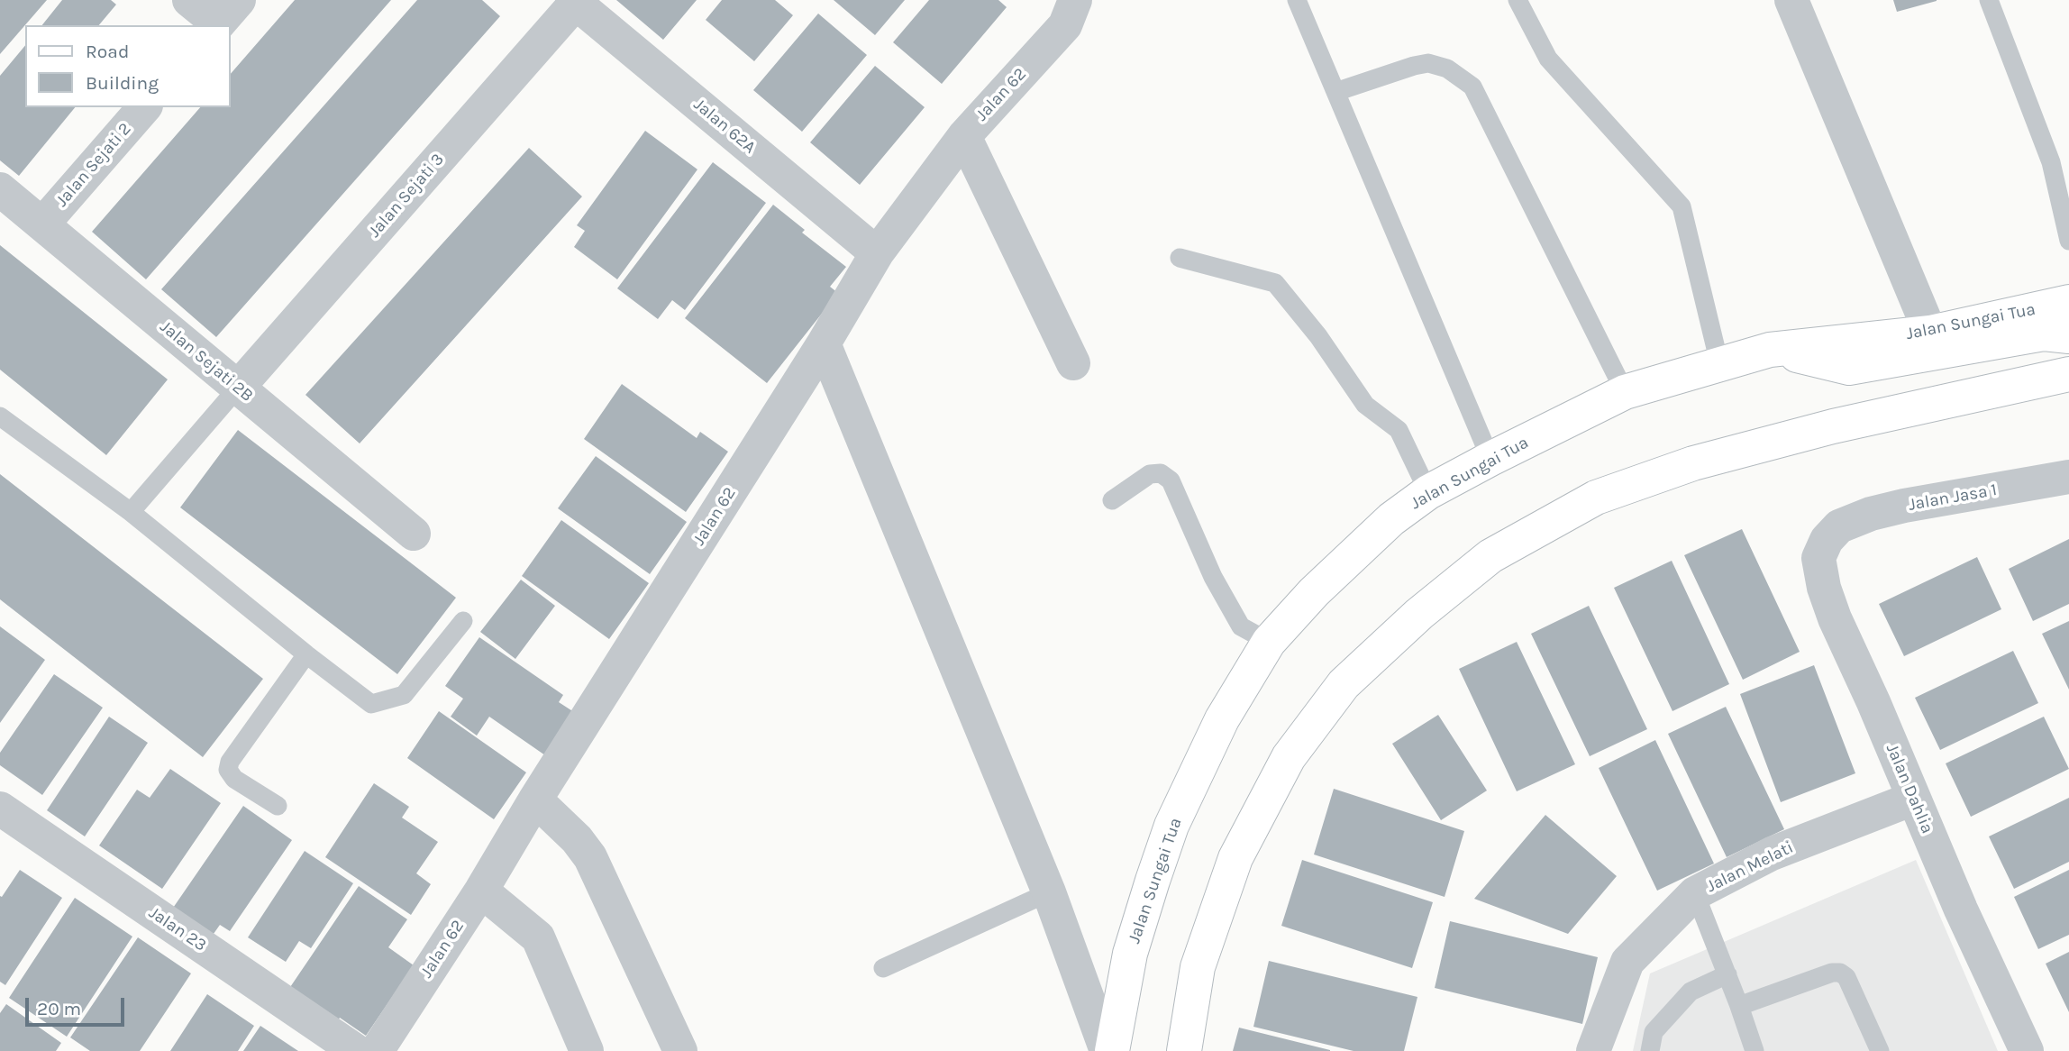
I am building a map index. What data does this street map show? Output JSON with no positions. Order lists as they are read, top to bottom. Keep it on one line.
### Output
{"streets":{"main road":["Jalan Sungai Tua"],"street":["Jalan 62","Jalan 62A","Jalan Sejati 2","Jalan Sejati 3","Jalan Sejati 2B","Jalan Jasa 1","Jalan Dahlia","Jalan Melati","Jalan 23"]},"crossings":[["Jalan 62","Jalan 62A"],["Jalan 62A","Jalan Sejati 3"],["Jalan Sejati 2","Jalan Sejati 2B"],["Jalan Sejati 3","Jalan Sejati 2B"],["Jalan Jasa 1","Jalan Dahlia"],["Jalan Dahlia","Jalan Melati"]],"legend":["Road","Building"],"scale_bar":"20 m"}
